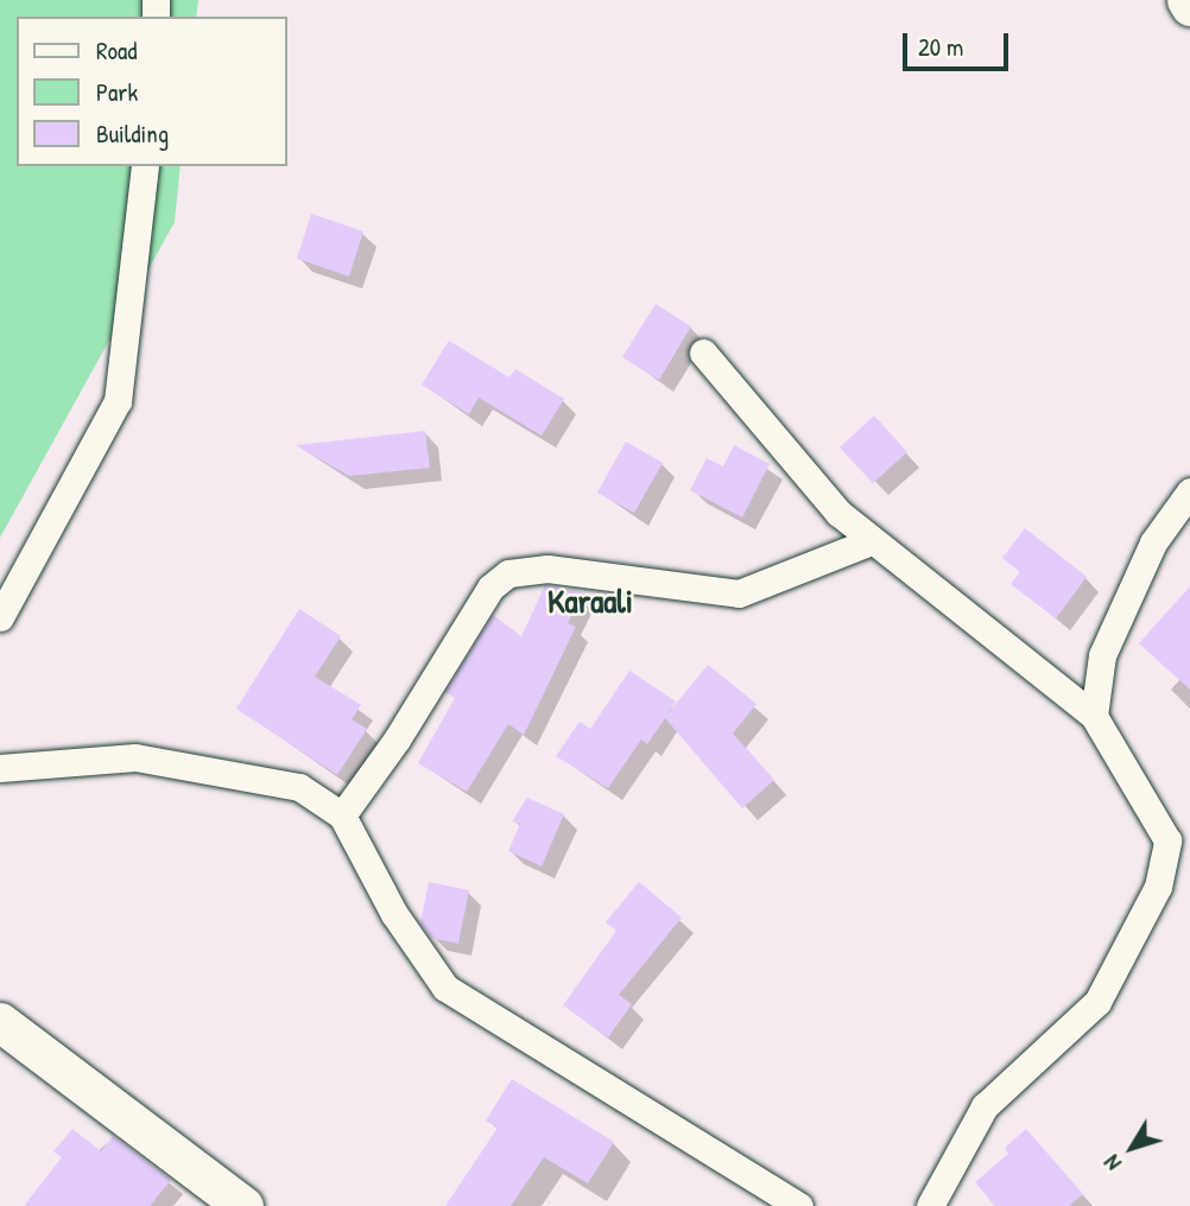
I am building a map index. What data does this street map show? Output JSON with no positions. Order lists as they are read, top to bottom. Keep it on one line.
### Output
{"districts":["Karaali"],"legend":["Road","Park","Building"],"scale_bar":"20 m","north":"bottom left"}
